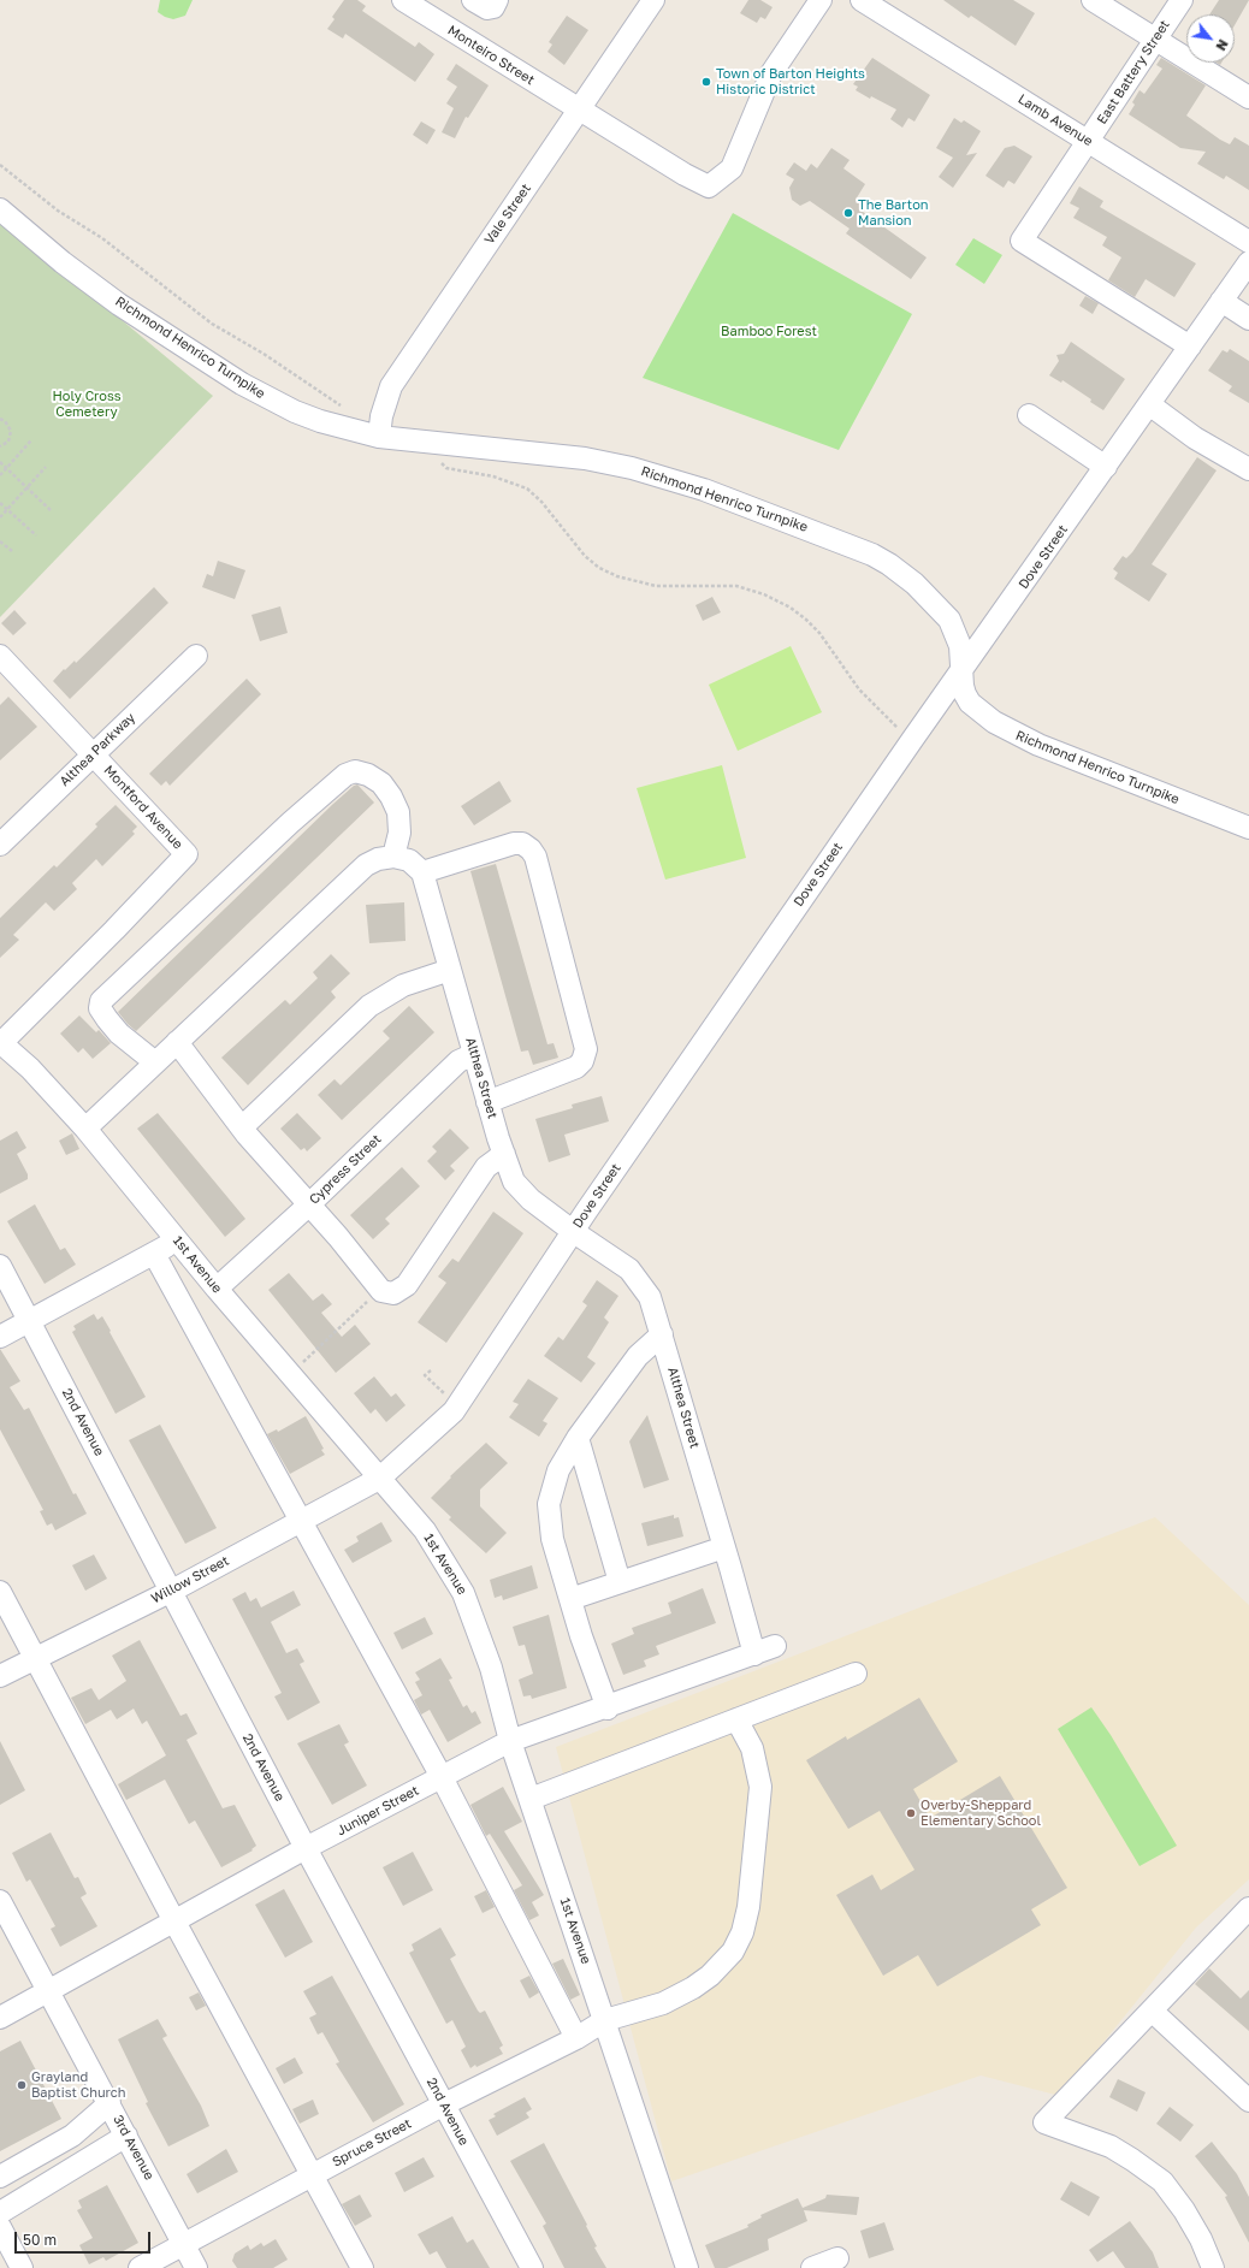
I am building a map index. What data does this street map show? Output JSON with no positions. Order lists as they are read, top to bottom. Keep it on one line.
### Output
{"streets":{"street":["Monteiro Street","East Battery Street","Lamb Avenue","Vale Street","Richmond Henrico Turnpike","Dove Street","Althea Parkway","Montford Avenue","Althea Street","Cypress Street","1st Avenue","2nd Avenue","Willow Street","Juniper Street","Spruce Street","3rd Avenue"]},"crossings":[["Monteiro Street","Vale Street"],["East Battery Street","Lamb Avenue"],["East Battery Street","Dove Street"],["Vale Street","Richmond Henrico Turnpike"],["Richmond Henrico Turnpike","Dove Street"],["Dove Street","Althea Street"],["Dove Street","1st Avenue"],["Dove Street","Willow Street"],["Althea Parkway","Montford Avenue"],["Montford Avenue","1st Avenue"],["Althea Street","Cypress Street"],["Althea Street","Juniper Street"],["Cypress Street","1st Avenue"],["1st Avenue","Willow Street"],["1st Avenue","Juniper Street"],["1st Avenue","Spruce Street"],["2nd Avenue","Willow Street"],["2nd Avenue","Juniper Street"],["2nd Avenue","Spruce Street"],["Juniper Street","3rd Avenue"],["Spruce Street","3rd Avenue"]],"parks":["Bamboo Forest","Holy Cross Cemetery"],"places":["Town of Barton Heights Historic District","The Barton Mansion","Overby-Sheppard Elementary School","Grayland Baptist Church"],"scale_bar":"50 m","north":"bottom right"}
